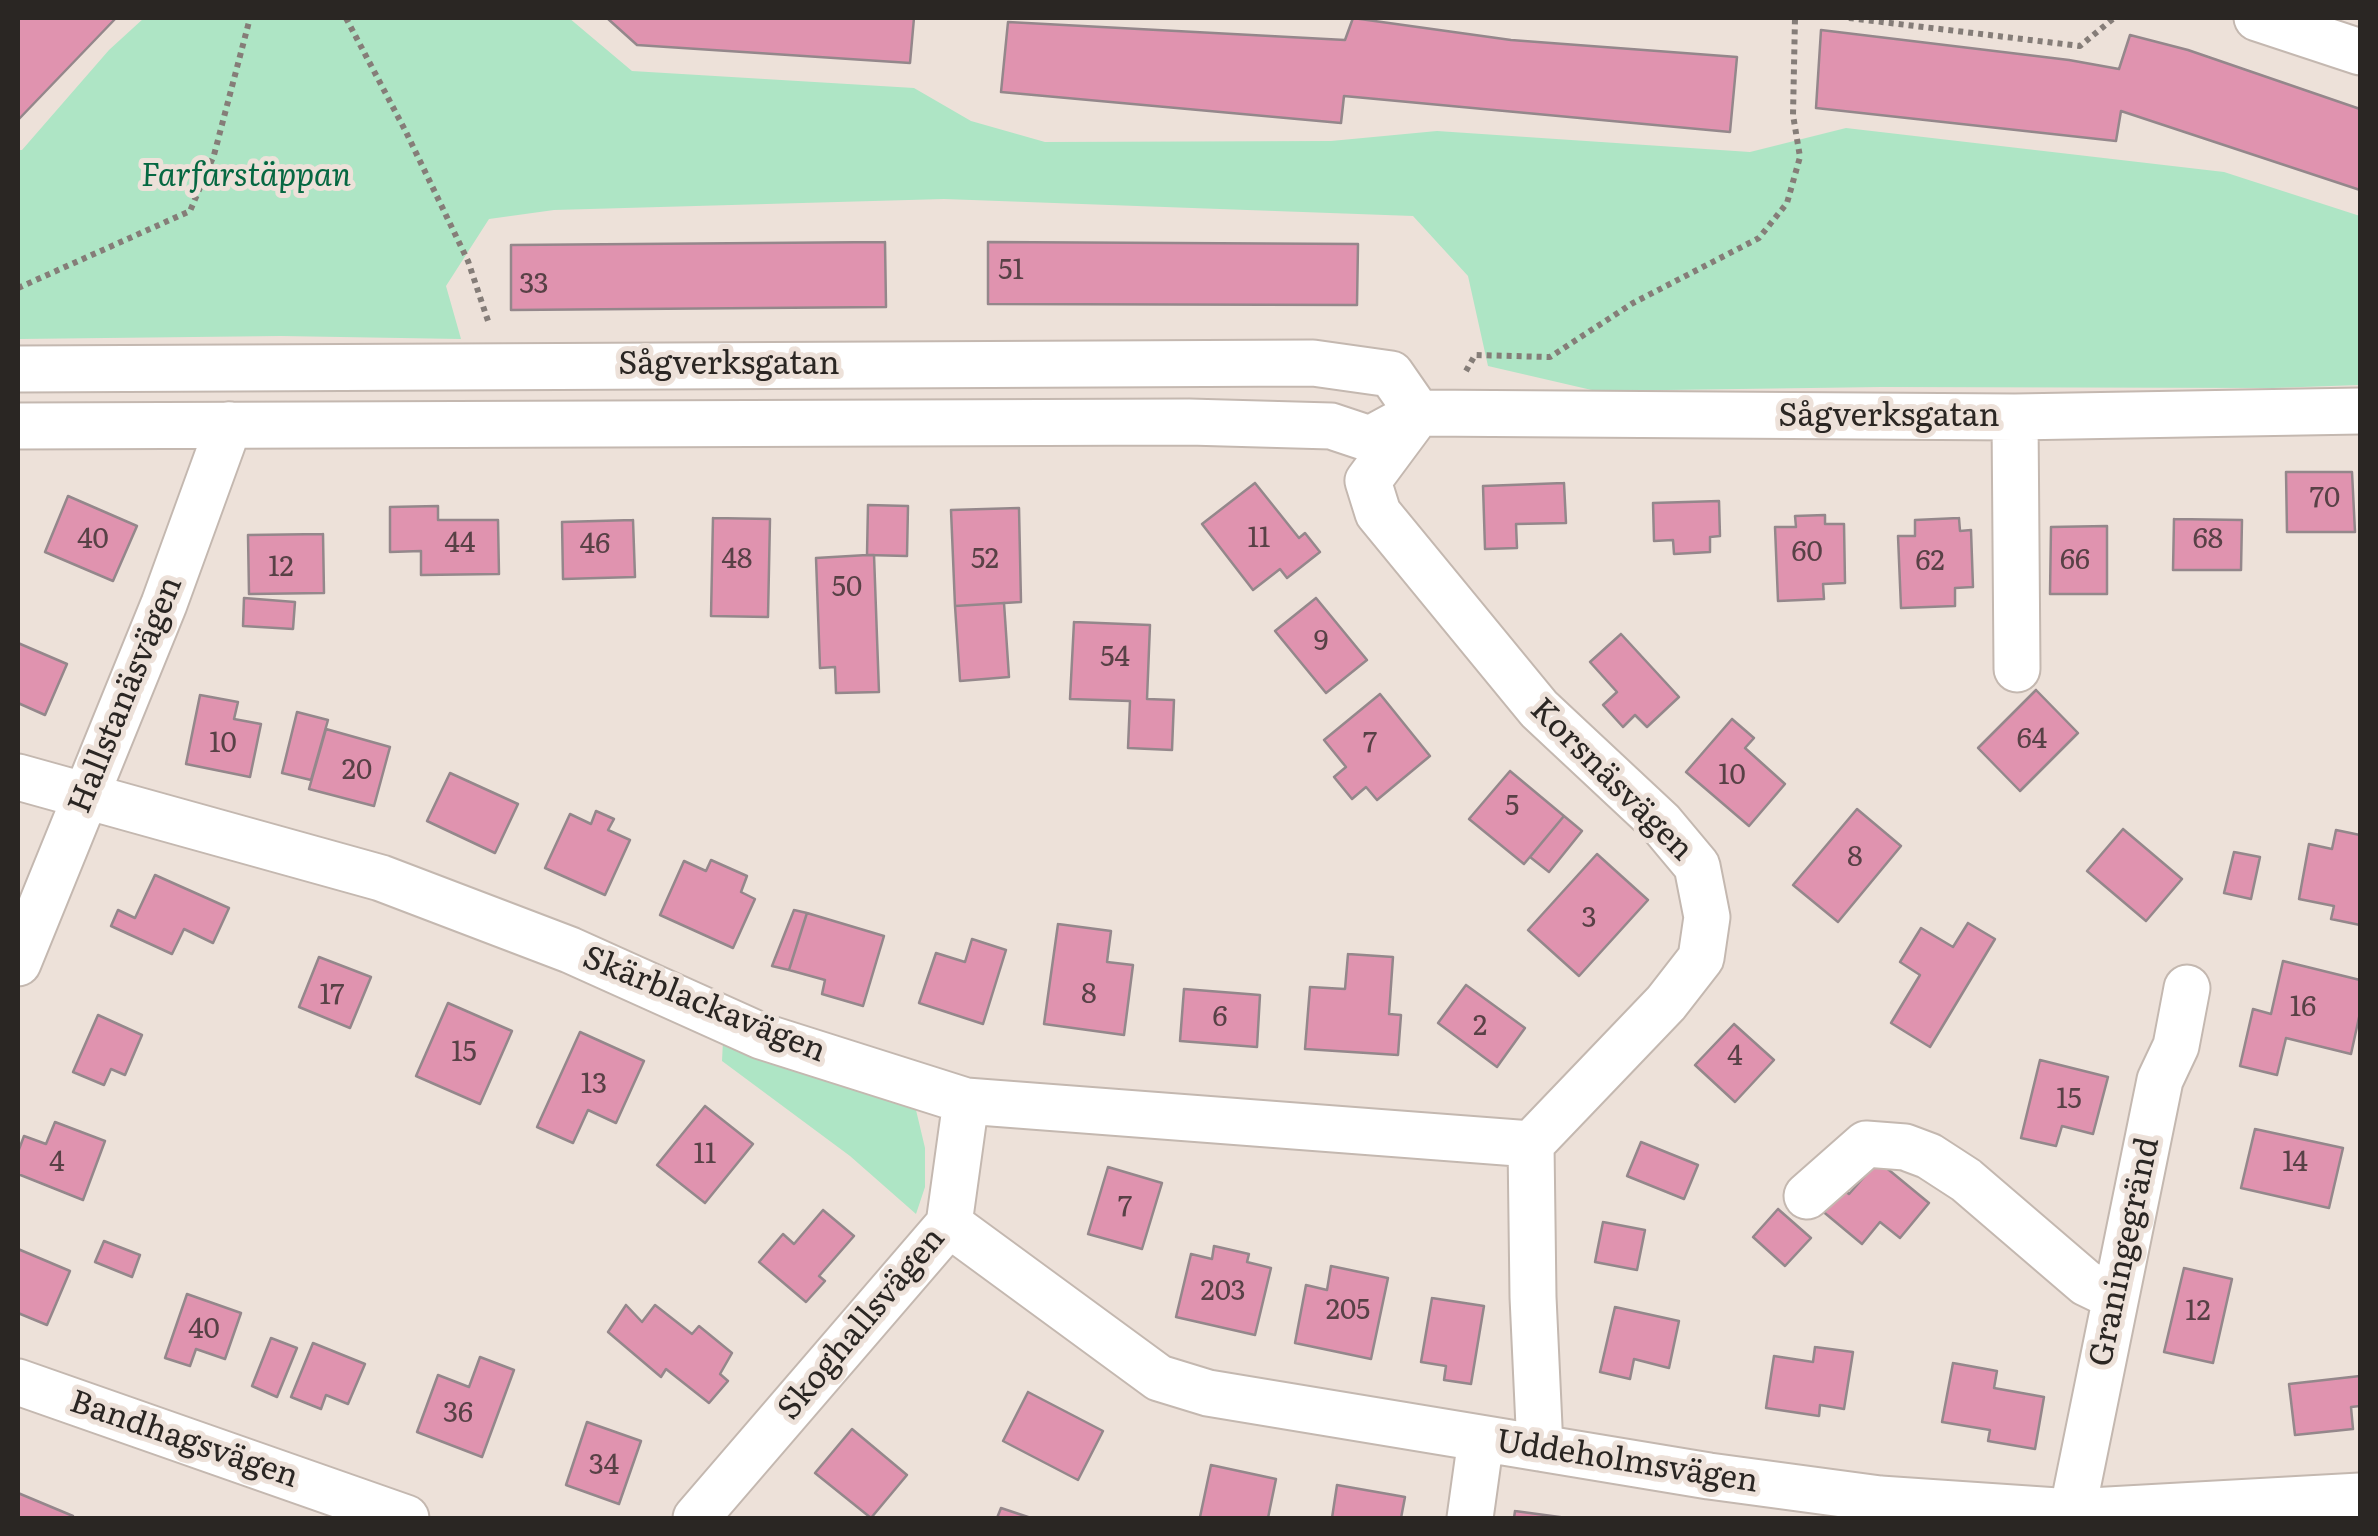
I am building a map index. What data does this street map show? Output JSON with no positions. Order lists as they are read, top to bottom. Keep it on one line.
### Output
{"streets":{"street":["Sågverksgatan","Hallstanäsvägen","Korsnäsvägen","Skärblackavägen","Graningegränd","Skoghallsvägen","Bandhagsvägen","Uddeholmsvägen"]},"crossings":[["Sågverksgatan","Hallstanäsvägen"],["Sågverksgatan","Korsnäsvägen"],["Hallstanäsvägen","Skärblackavägen"],["Korsnäsvägen","Skärblackavägen"],["Skärblackavägen","Skoghallsvägen"],["Graningegränd","Uddeholmsvägen"],["Skoghallsvägen","Uddeholmsvägen"]],"parks":["Farfarstäppan"],"house_numbers":["51","33","70","11","40","68","44","46","60","48","52","66","62","12","50","9","54","64","10","7","20","10","5","8","3","8","17","16","6","2","15","4","13","15","11","4","14","7","203","205","12","40","36","34"]}
